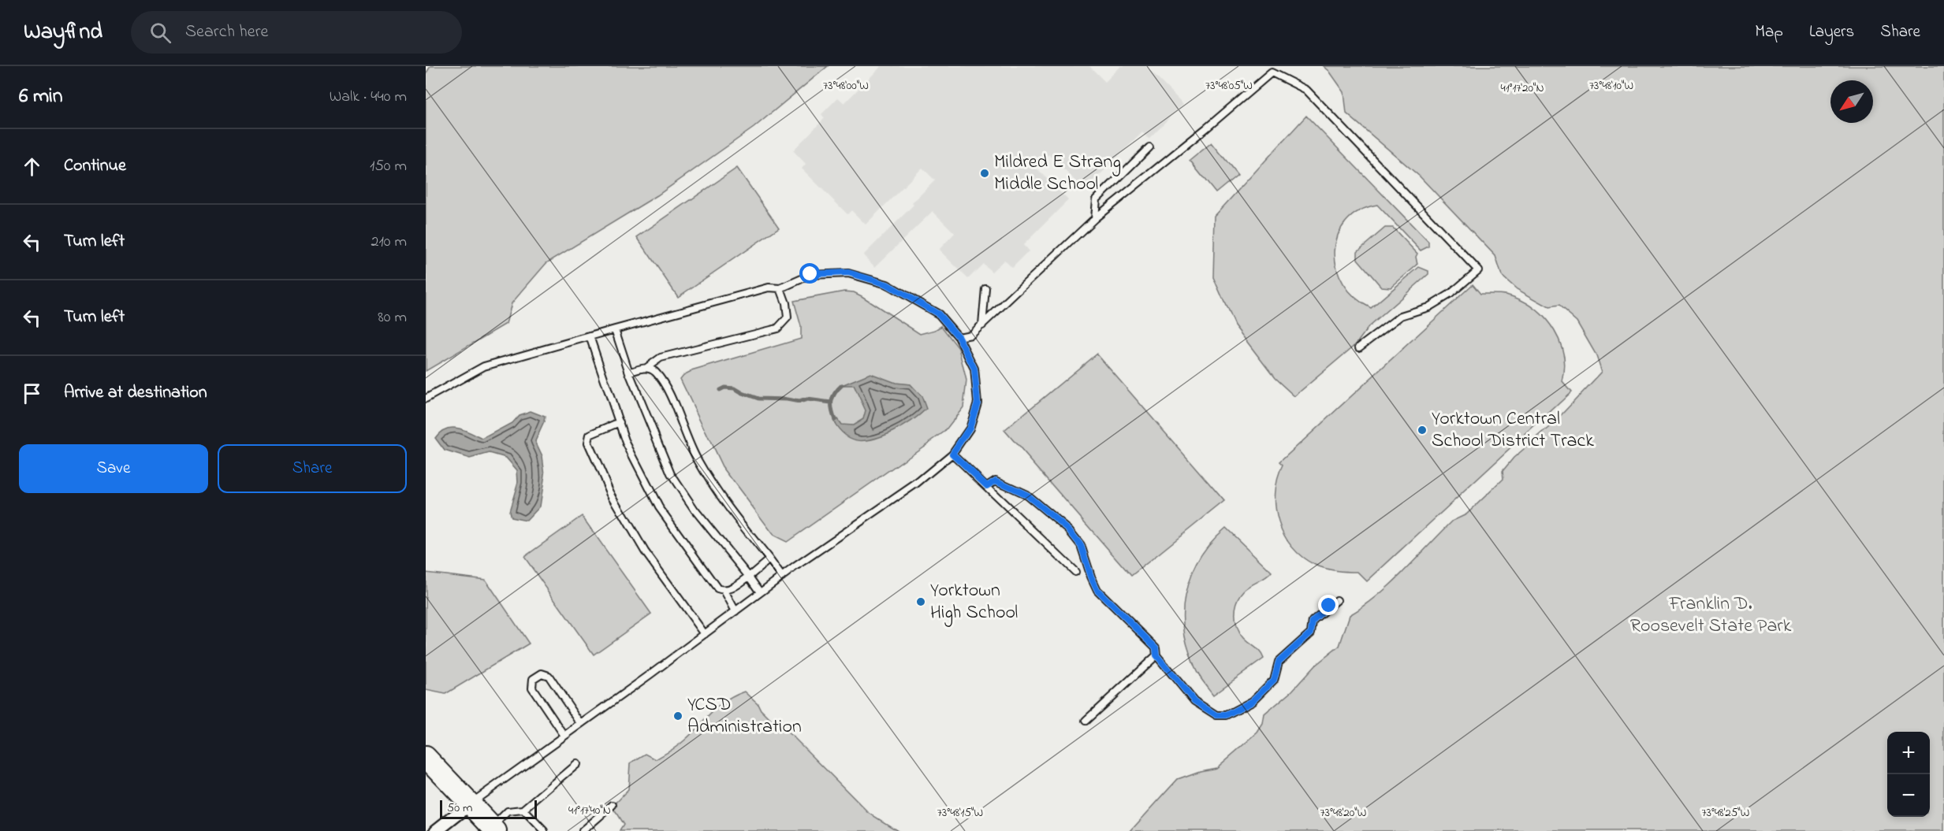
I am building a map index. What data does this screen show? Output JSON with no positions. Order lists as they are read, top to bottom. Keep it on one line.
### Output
{"parks":["Franklin D. Roosevelt State Park"],"places":["Mildred E Strang Middle School","Yorktown Central School District Track","Yorktown High School","YCSD Administration"],"scale_bar":"50 m","north":"bottom left","page":{"header":"Wayfind","search":"Search here","nav":["Map","Layers","Share"],"heading":["6 min","Walk · 440 m"],"list":[["Continue","150 m"],["Turn left","210 m"],["Turn left","80 m"],"Arrive at destination"],"buttons":["Save","Share"],"map_buttons":["+","−"],"scale":"50 m"},"coordinates":["73°48'00\"W","73°48'05\"W","73°48'10\"W","41°17'20\"N","41°17'40\"N","73°48'15\"W","73°48'20\"W","73°48'25\"W"]}
